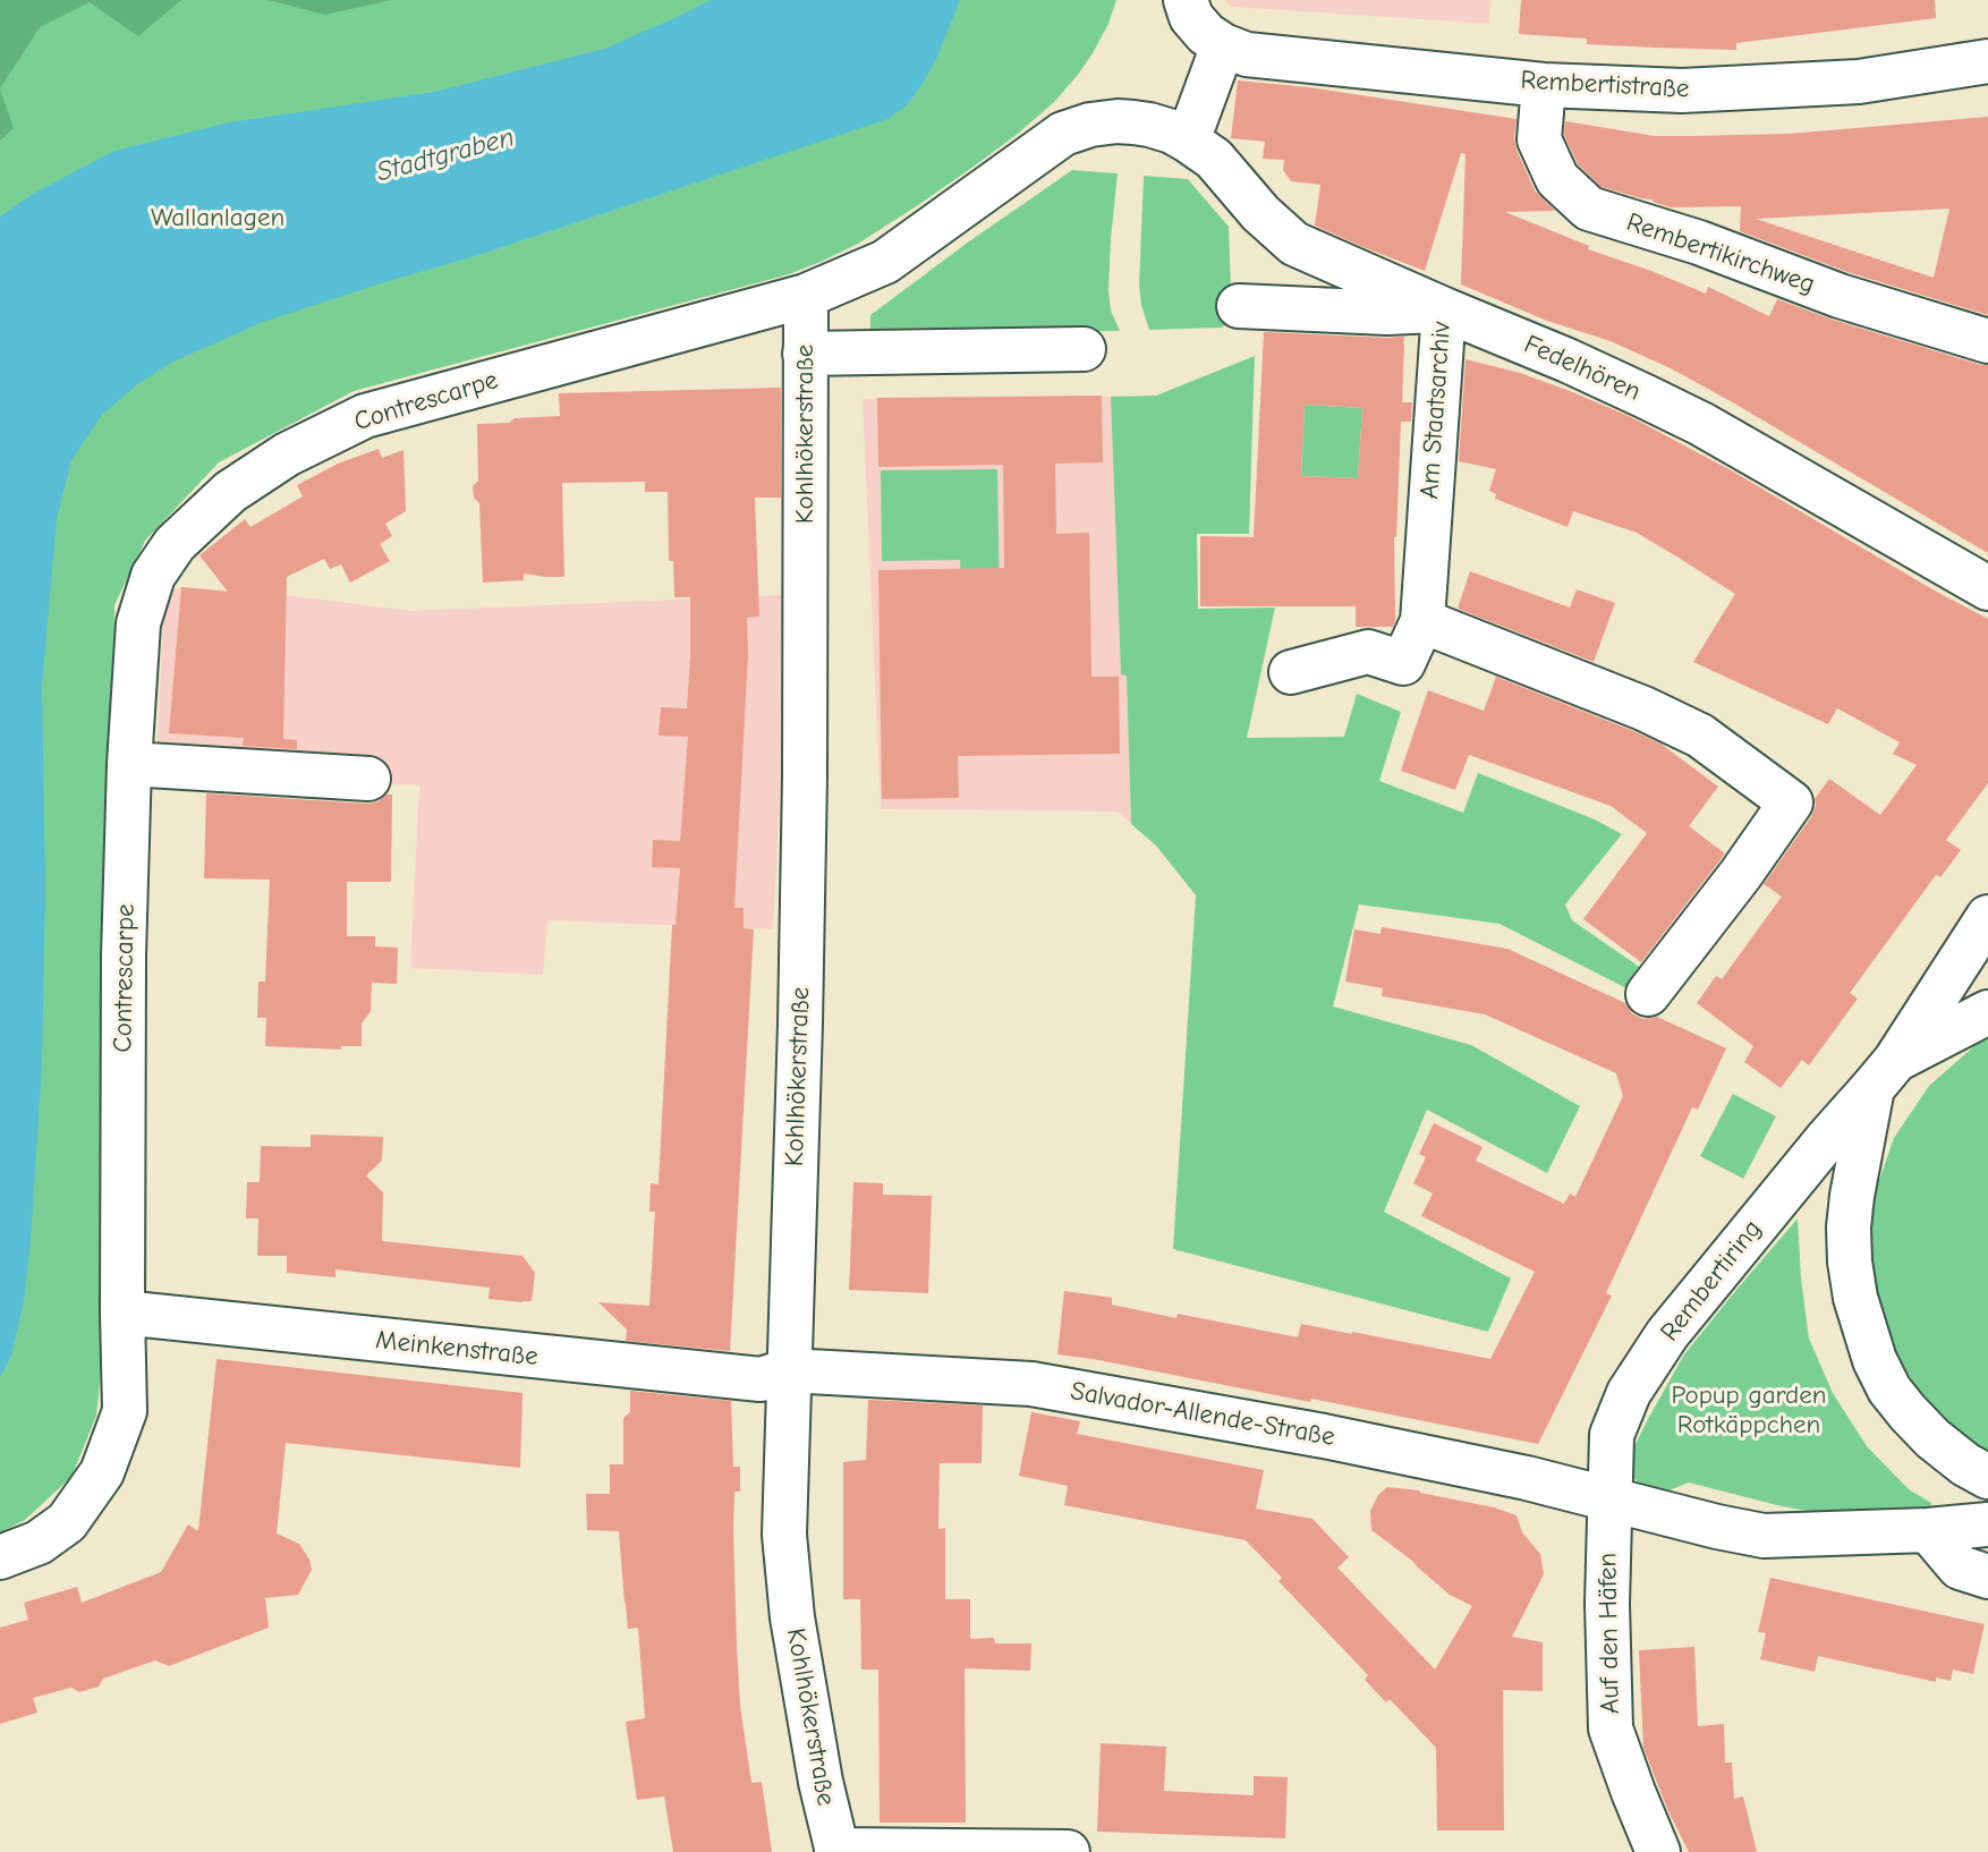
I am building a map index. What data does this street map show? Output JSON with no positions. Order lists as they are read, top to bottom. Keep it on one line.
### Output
{"streets":{"street":["Rembertistraße","Rembertikirchweg","Fedelhören","Contrescarpe","Am Staatsarchiv","Kohlhökerstraße","Rembertiring","Meinkenstraße","Salvador-Allende-Straße","Auf den Häfen"]},"crossings":[["Rembertistraße","Rembertikirchweg"],["Fedelhören","Contrescarpe"],["Fedelhören","Am Staatsarchiv"],["Contrescarpe","Kohlhökerstraße"],["Contrescarpe","Meinkenstraße"],["Kohlhökerstraße","Meinkenstraße"],["Kohlhökerstraße","Salvador-Allende-Straße"],["Rembertiring","Salvador-Allende-Straße"],["Rembertiring","Auf den Häfen"],["Meinkenstraße","Salvador-Allende-Straße"],["Salvador-Allende-Straße","Auf den Häfen"]],"water":["Stadtgraben"],"parks":["Wallanlagen","Popup garden Rotkäppchen"]}
